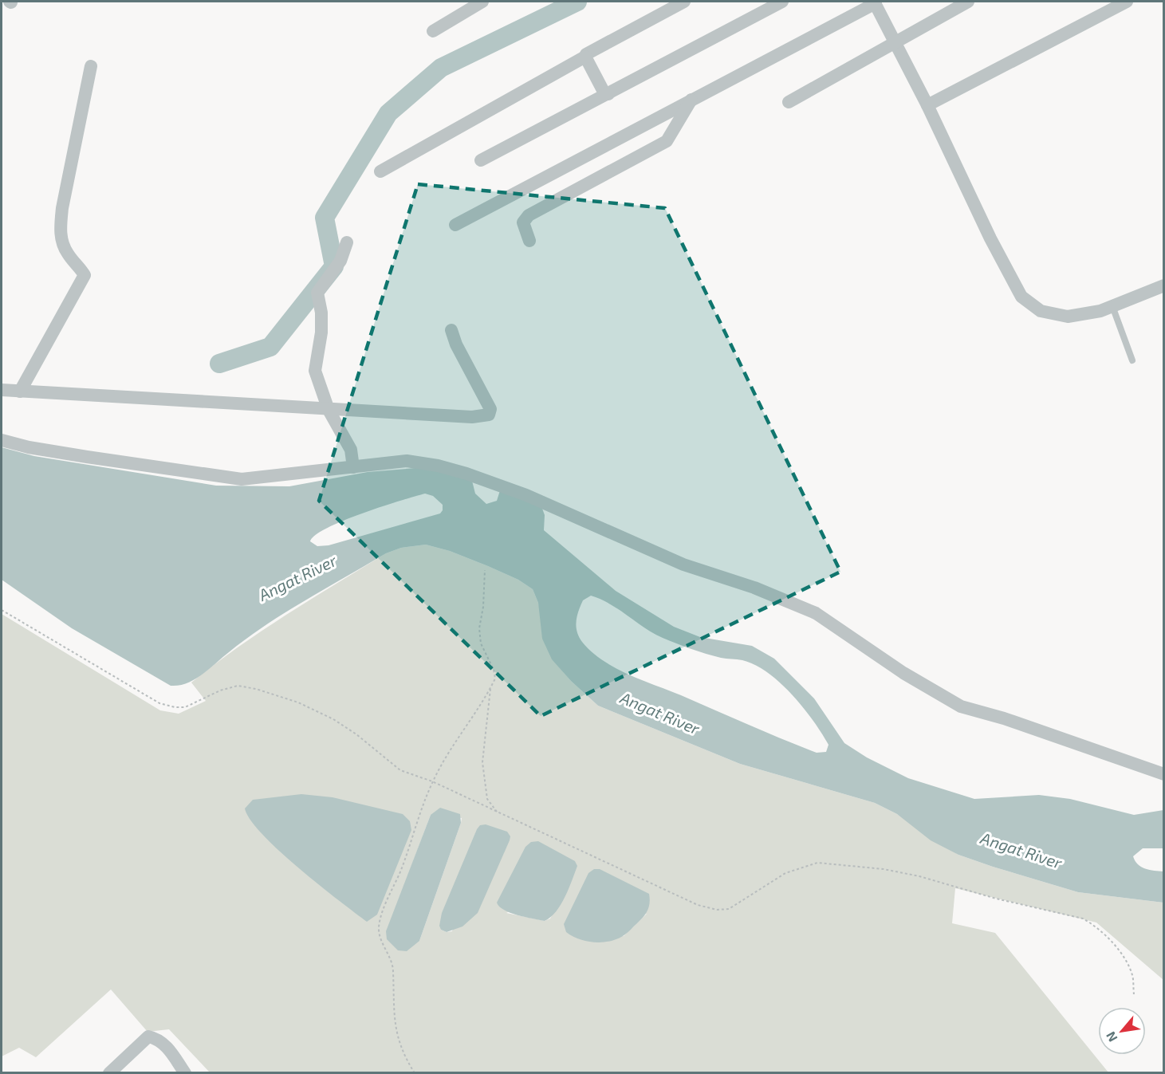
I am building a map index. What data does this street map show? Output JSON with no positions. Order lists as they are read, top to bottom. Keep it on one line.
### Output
{"water":["Angat River"],"north":"bottom left"}
